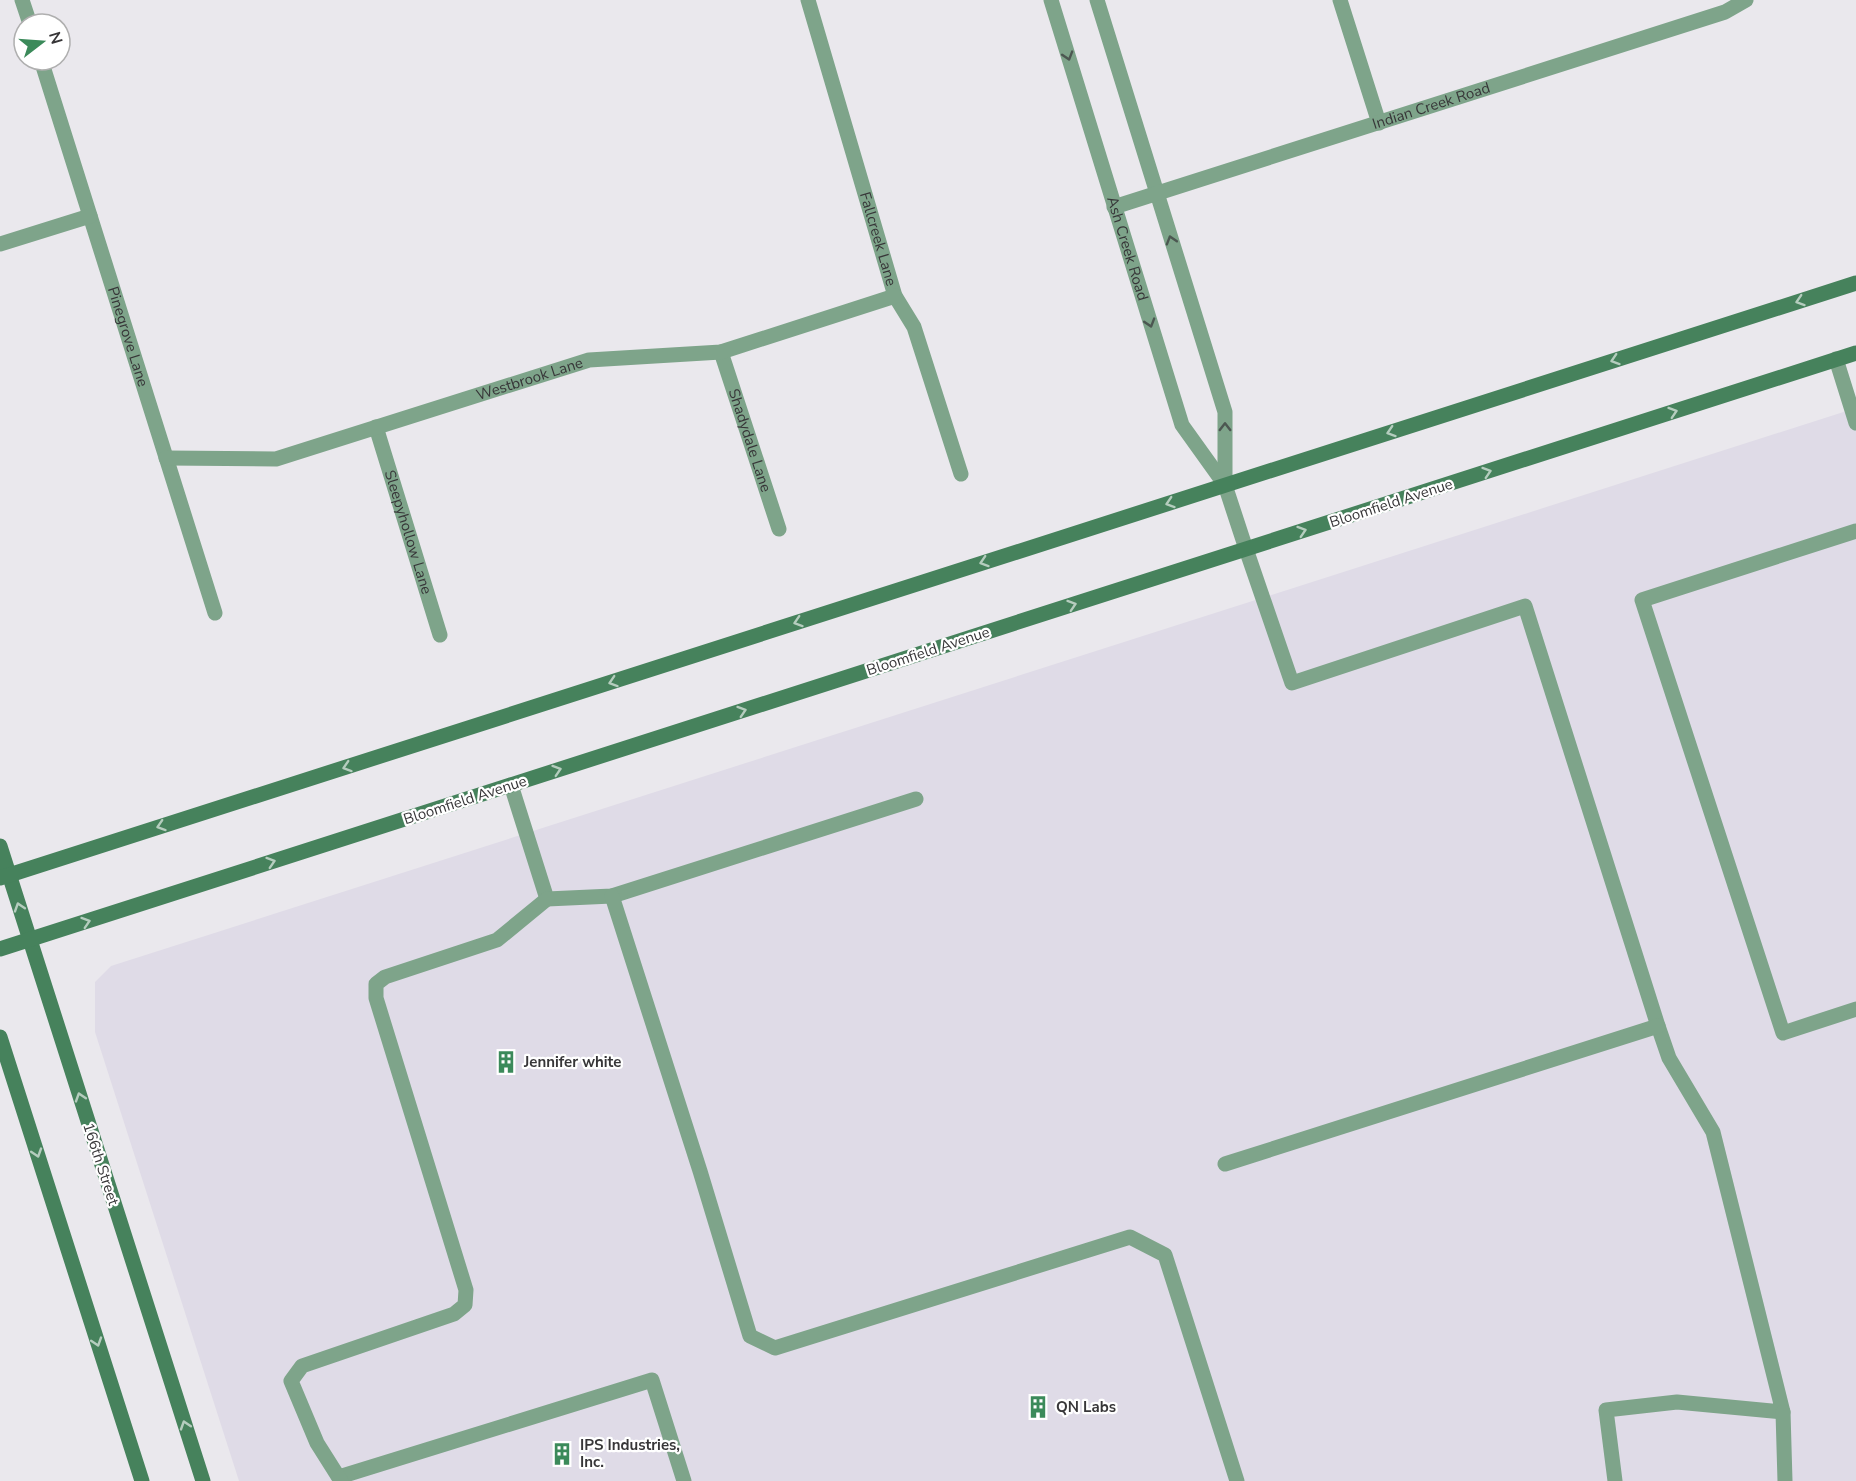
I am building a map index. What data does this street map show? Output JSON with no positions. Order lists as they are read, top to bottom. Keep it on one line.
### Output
{"streets":{"main road":["Bloomfield Avenue","166th Street"],"street":["Indian Creek Road","Fallcreek Lane","Ash Creek Road","Pinegrove Lane","Westbrook Lane","Shadydale Lane","Sleepyhollow Lane"]},"crossings":[["Indian Creek Road","Ash Creek Road"],["Fallcreek Lane","Westbrook Lane"],["Ash Creek Road","Bloomfield Avenue"],["Pinegrove Lane","Westbrook Lane"],["Westbrook Lane","Shadydale Lane"],["Westbrook Lane","Sleepyhollow Lane"],["Bloomfield Avenue","166th Street"]],"places":{"building":["Jennifer white","QN Labs","IPS Industries, Inc."]},"north":"right"}
